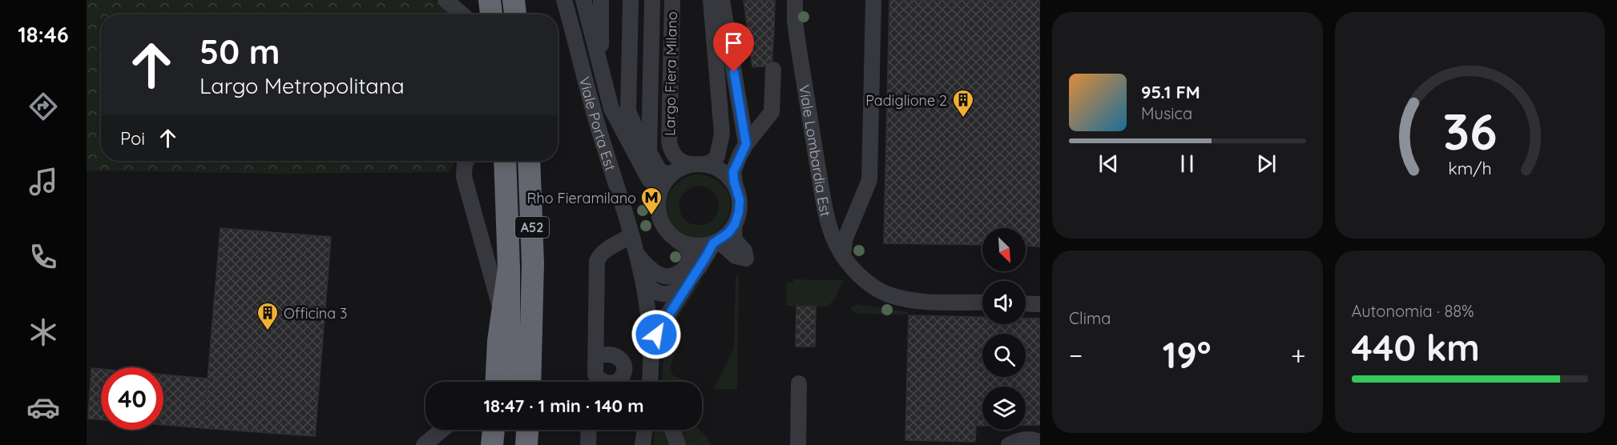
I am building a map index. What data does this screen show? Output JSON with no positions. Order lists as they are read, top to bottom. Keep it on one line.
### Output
{"streets":{"highway":["A52"],"street":["Largo Fiera Milano","Viale Porta Est","Viale Lombardia Est"]},"places":{"building":["Padiglione 2","Officina 3"],"metro station":["Rho Fieramilano"]},"north":"bottom right","page":{"tabs":"18:46","turn":["50 m","Largo Metropolitana"],"song":["95.1 FM","Musica"],"then":"Poi","tile":["Clima",["Autonomia · 88%","440 km"]],"heat":["−","19°","+"],"limit":"40","trip":"18:47 · 1 min · 140 m","gauge":["36","km/h"]}}
